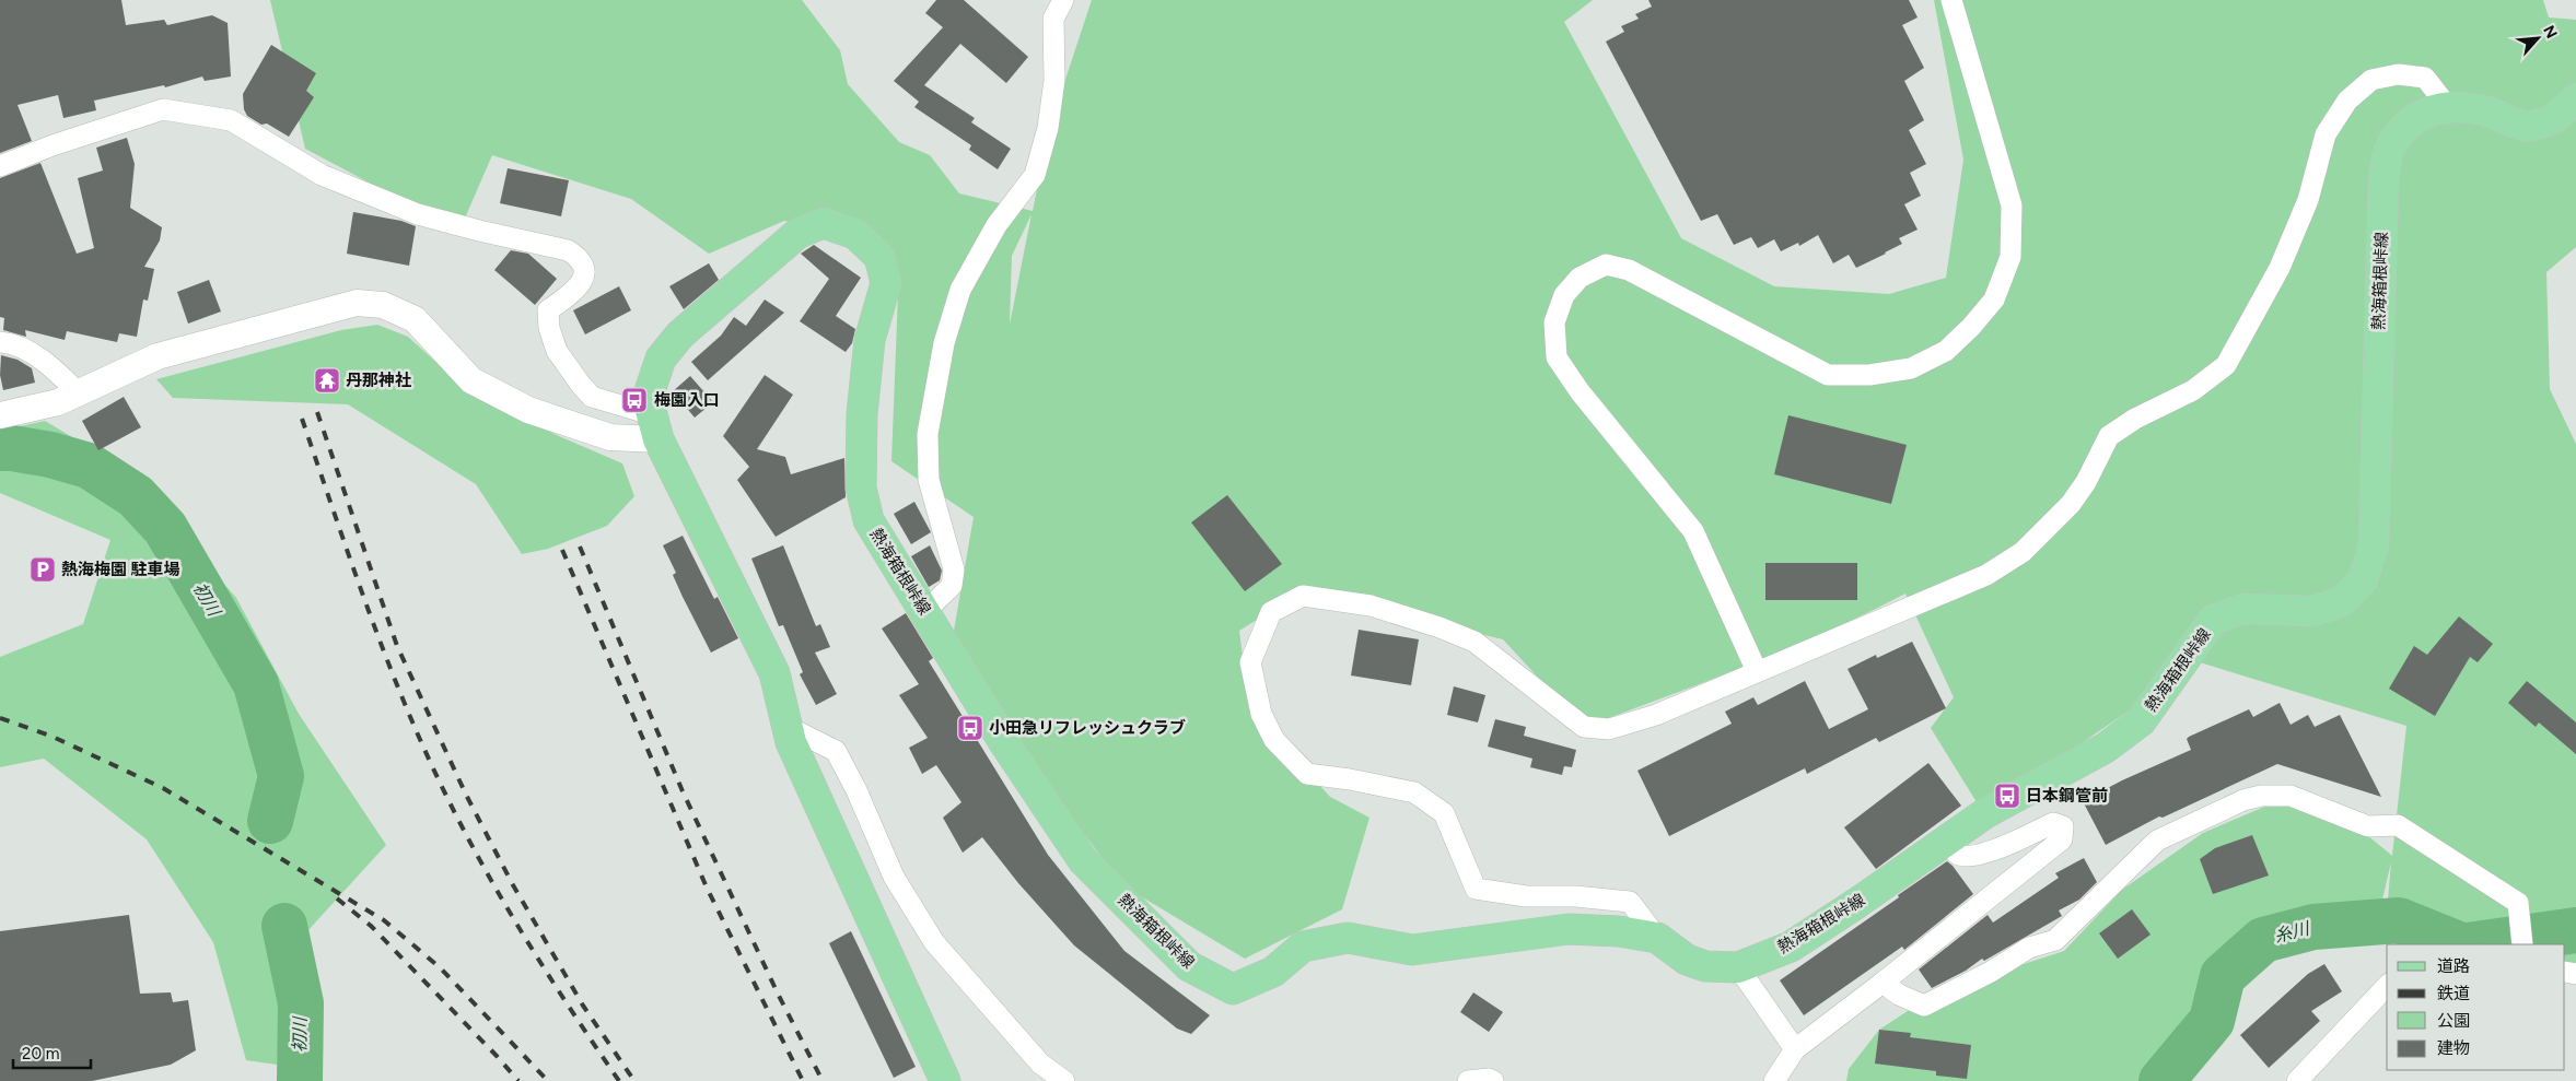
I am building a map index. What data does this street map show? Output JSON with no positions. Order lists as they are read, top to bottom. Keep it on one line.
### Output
{"streets":{"main road":["熱海箱根峠線"]},"water":["初川","糸川"],"places":{"temple":["丹那神社"],"bus stop":["梅園入口","小田急リフレッシュクラブ","日本鋼管前"],"parking":["熱海梅園 駐車場"]},"legend":["道路","鉄道","公園","建物"],"scale_bar":"20 m","north":"top right"}
